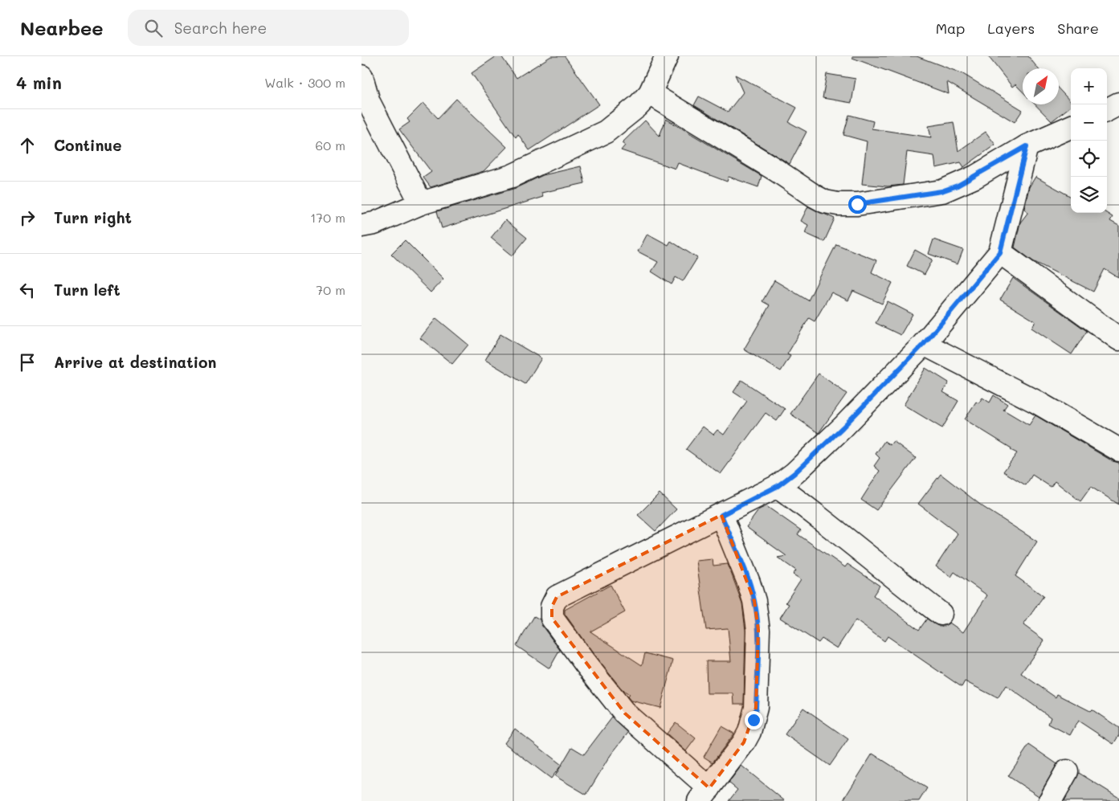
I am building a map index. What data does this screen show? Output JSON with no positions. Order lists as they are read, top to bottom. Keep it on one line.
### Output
{"north":"top right","page":{"header":"Nearbee","search":"Search here","nav":["Map","Layers","Share"],"heading":["4 min","Walk · 300 m"],"map_buttons":["+","−"],"list":[["Continue","60 m"],["Turn right","170 m"],["Turn left","70 m"],"Arrive at destination"]}}
